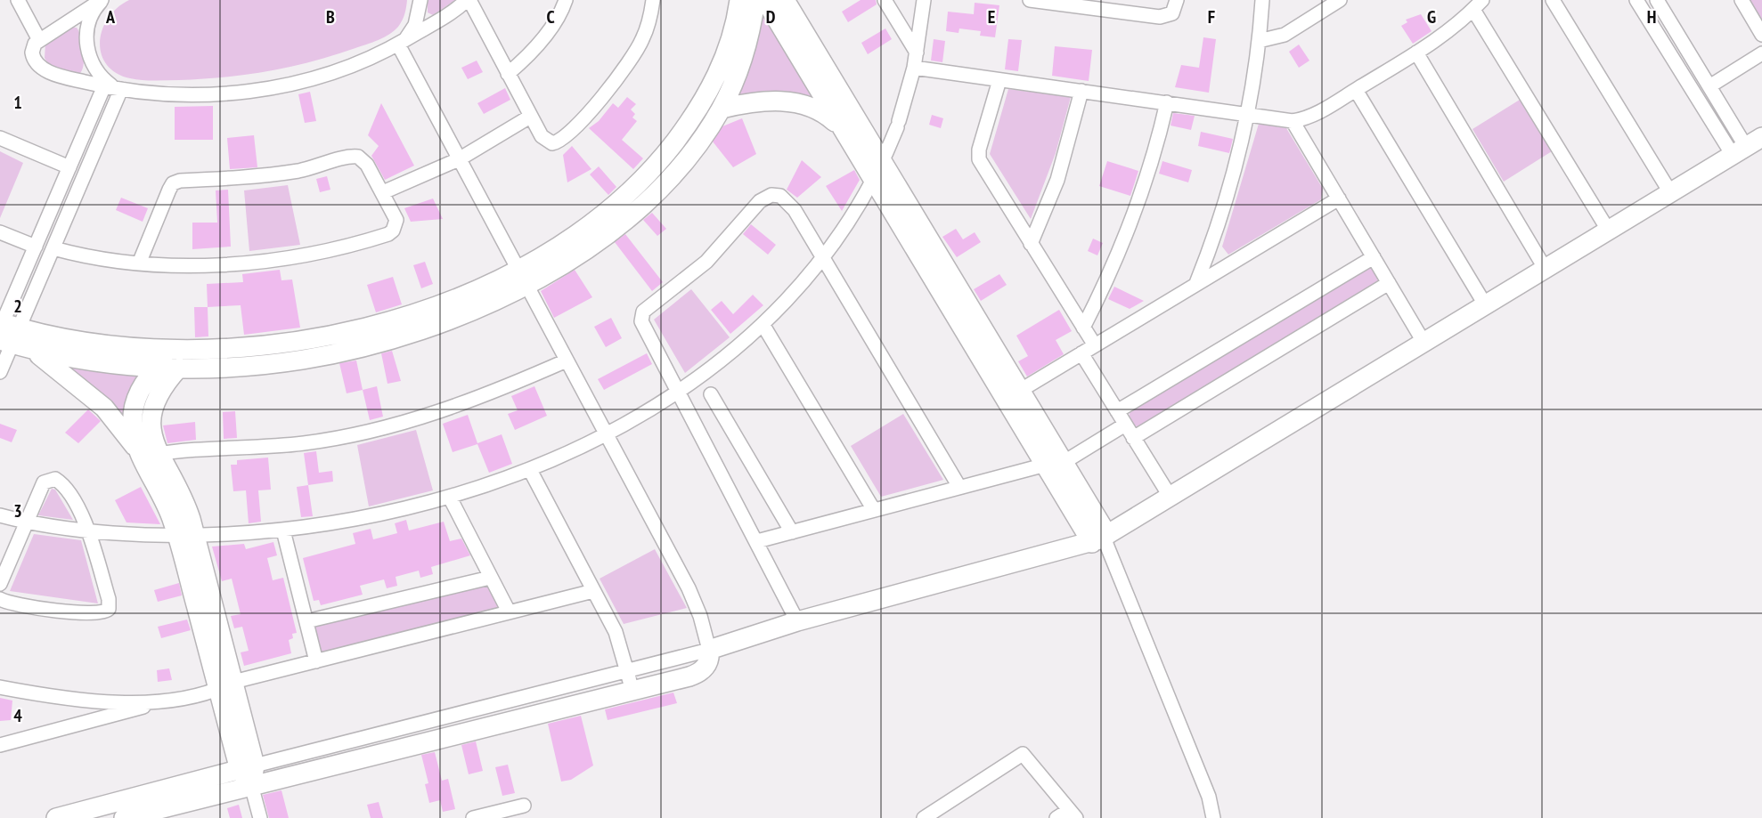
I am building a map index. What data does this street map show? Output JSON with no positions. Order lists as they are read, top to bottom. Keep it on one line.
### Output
{"grid":{"columns":["A","B","C","D","E","F","G","H"],"rows":["1","2","3","4"]}}
